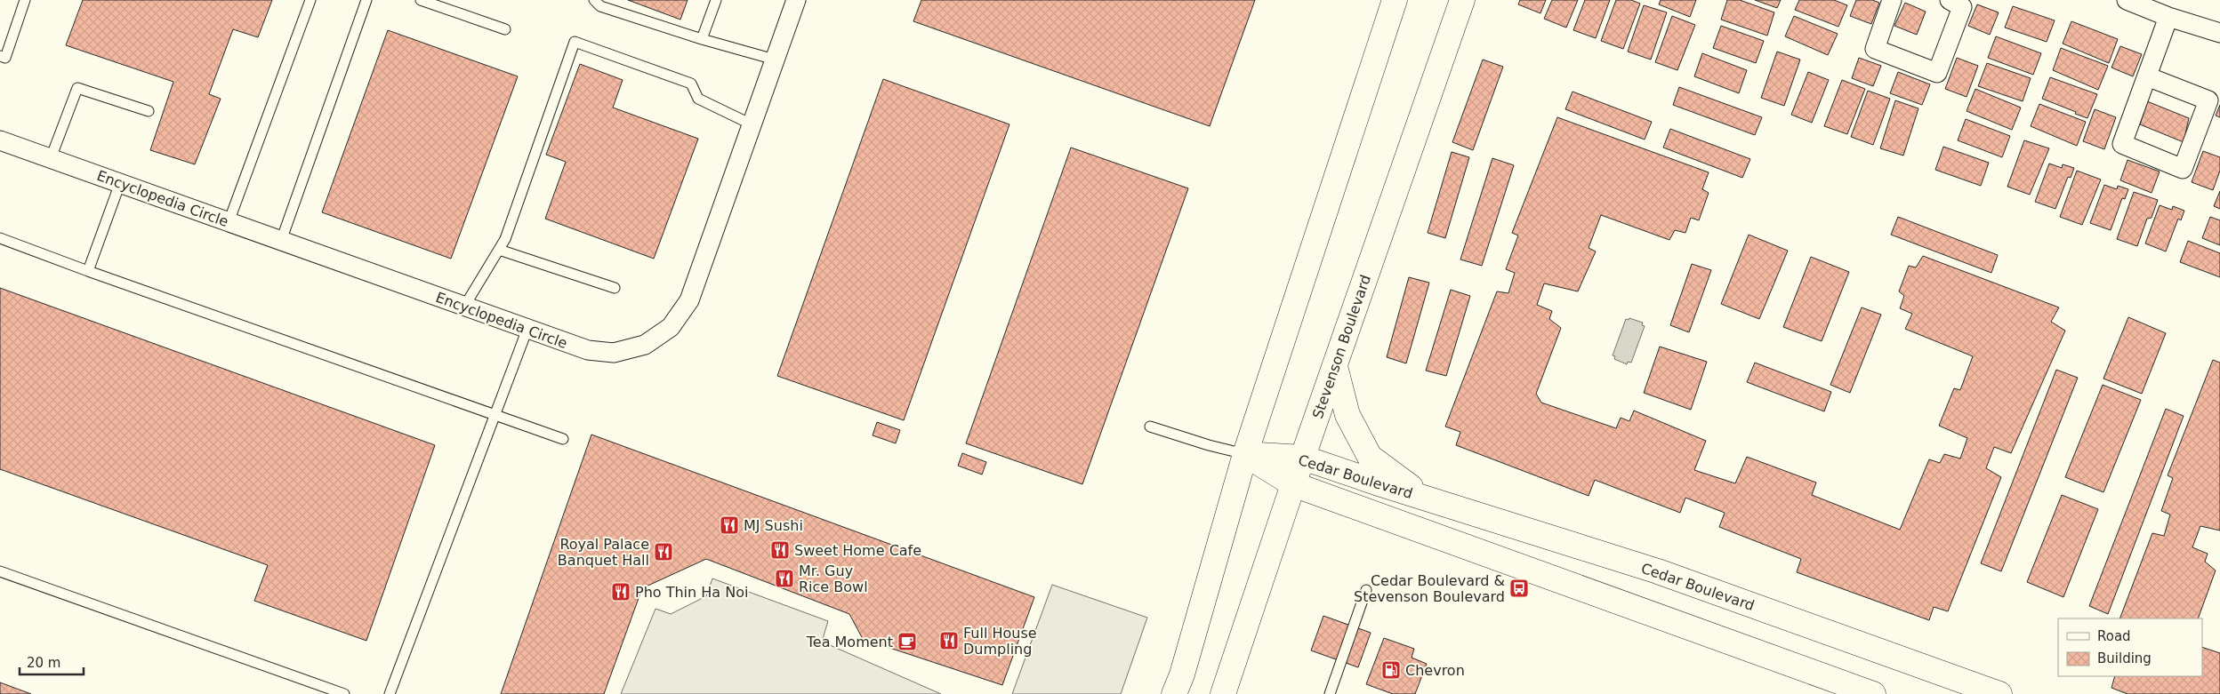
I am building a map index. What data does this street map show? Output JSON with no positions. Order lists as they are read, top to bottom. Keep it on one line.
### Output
{"streets":{"main road":["Stevenson Boulevard","Cedar Boulevard"],"street":["Encyclopedia Circle"]},"crossings":[["Stevenson Boulevard","Cedar Boulevard"]],"places":{"restaurant":["MJ Sushi","Sweet Home Cafe","Royal Palace Banquet Hall","Mr. Guy Rice Bowl","Pho Thin Ha Noi","Full House Dumpling"],"bus stop":["Cedar Boulevard & Stevenson Boulevard"],"cafe":["Tea Moment"],"fuel station":["Chevron"]},"legend":["Road","Building"],"scale_bar":"20 m"}
